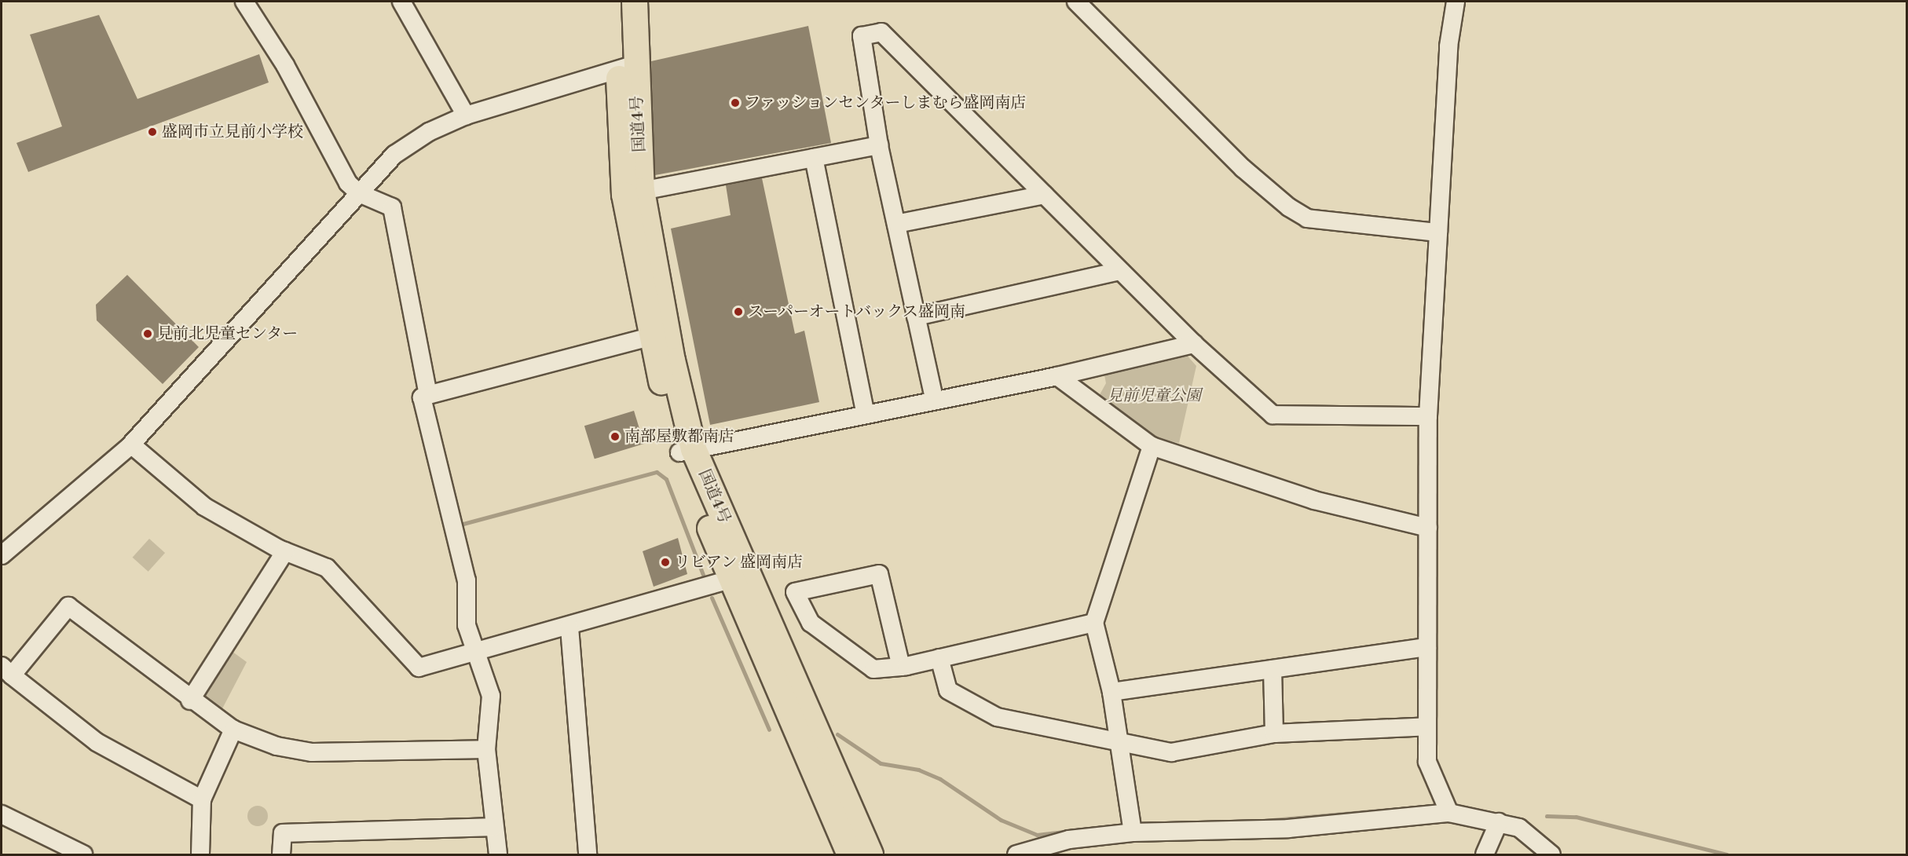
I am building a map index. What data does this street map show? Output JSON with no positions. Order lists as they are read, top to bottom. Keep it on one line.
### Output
{"streets":{"highway":["国道4号"]},"parks":["見前児童公園"],"places":["ファッションセンターしまむら盛岡南店","盛岡市立見前小学校","スーパーオートバックス盛岡南","見前北児童センター","南部屋敷都南店","リビアン 盛岡南店"]}
